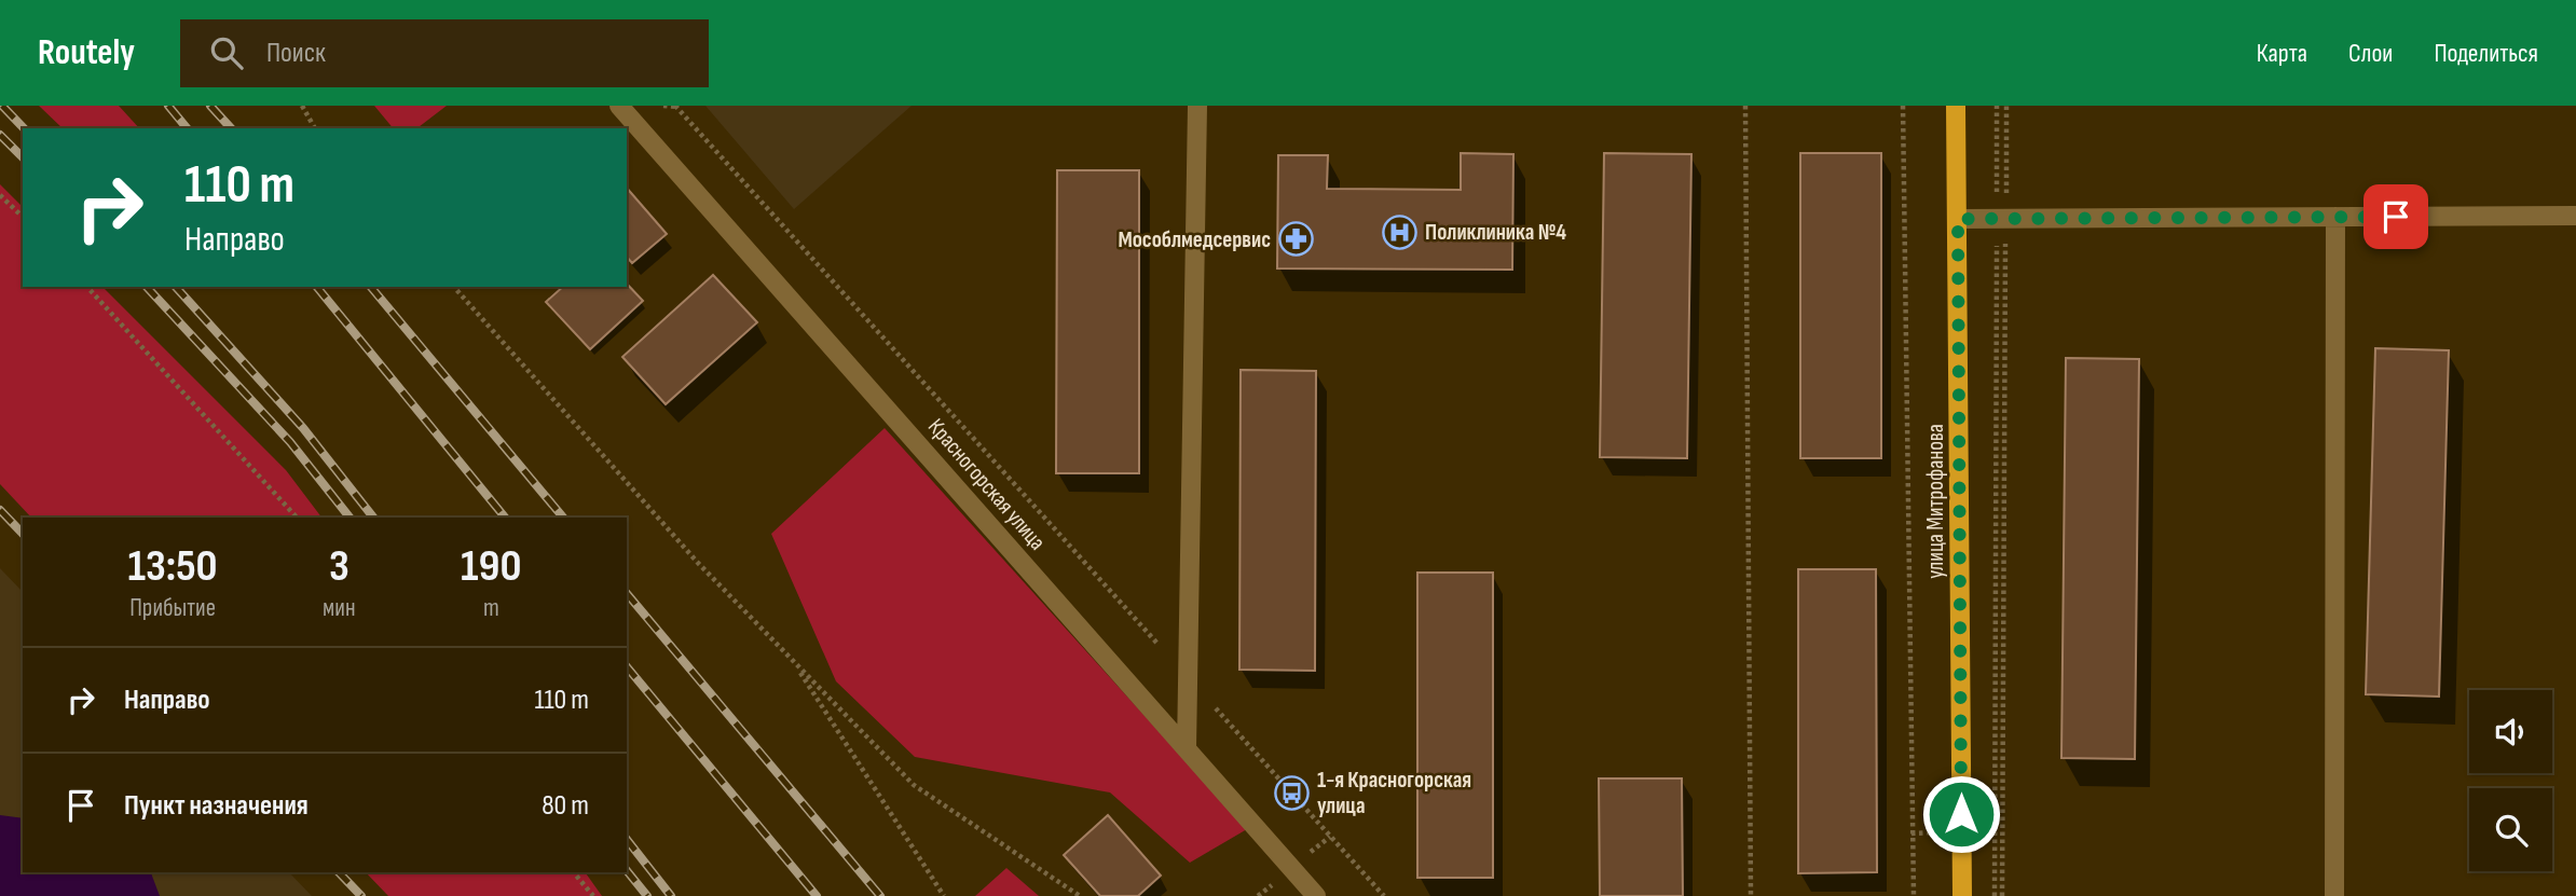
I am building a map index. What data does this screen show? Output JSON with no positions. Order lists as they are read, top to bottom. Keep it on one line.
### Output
{"streets":{"main road":["улица Митрофанова"],"street":["Красногорская улица"]},"places":{"hospital":["Поликлиника №4"],"pharmacy":["Мособлмедсервис"],"bus stop":["1-я Красногорская улица"]},"page":{"header":"Routely","search":"Поиск","nav":["Карта","Слои","Поделиться"],"turn":["110 m","Направо"],"eta":["13:50","Прибытие","3","мин","190","m"],"list":[{"name":"Направо","value":"110 m"},{"name":"Пункт назначения","value":"80 m"}]}}
